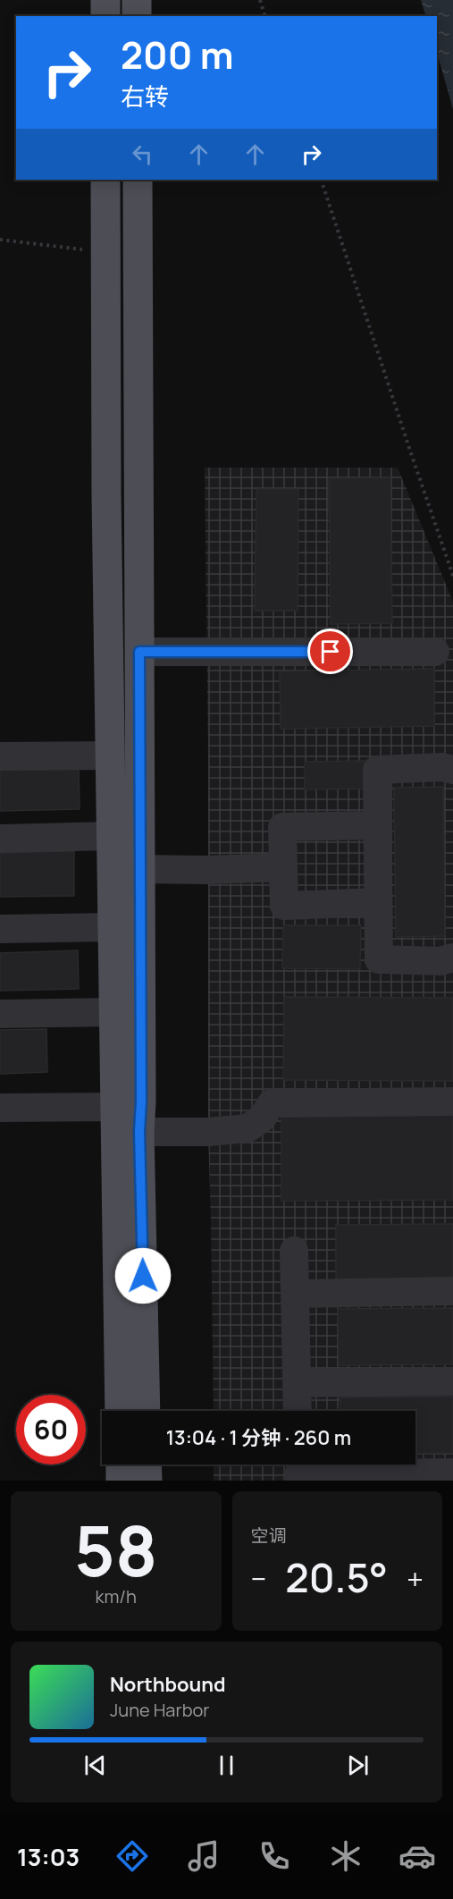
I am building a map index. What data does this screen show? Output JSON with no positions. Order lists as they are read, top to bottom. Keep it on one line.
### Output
{"page":{"turn":["200 m","右转"],"limit":"60","trip":"13:04 · 1 分钟 · 260 m","tile":[["58","km/h"],"空调"],"heat":["−","20.5°","+"],"song":["Northbound","June Harbor"],"tabs":"13:03"}}
